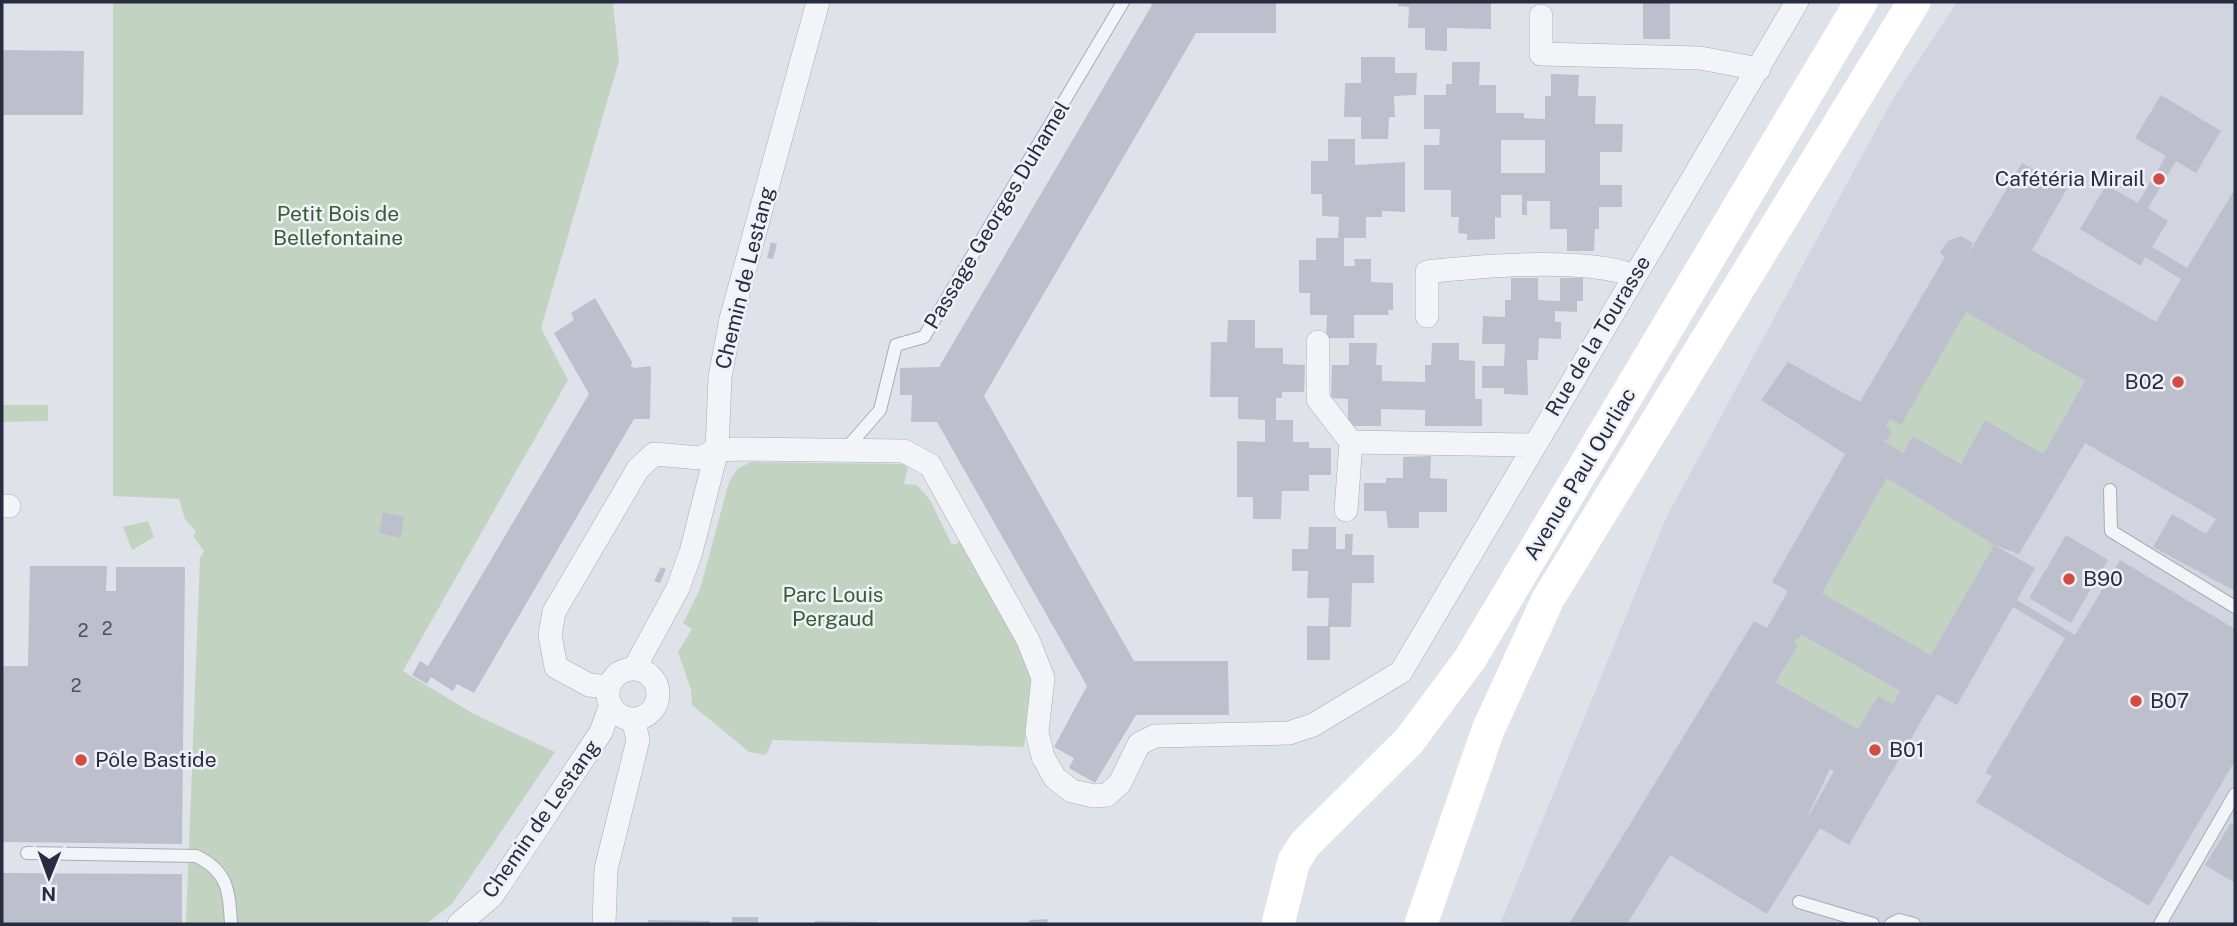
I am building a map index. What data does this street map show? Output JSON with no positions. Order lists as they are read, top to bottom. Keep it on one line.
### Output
{"streets":{"main road":["Avenue Paul Ourliac"],"street":["Chemin de Lestang","Rue de la Tourasse"],"lane":["Passage Georges Duhamel"]},"crossings":[["Passage Georges Duhamel","Rue de la Tourasse"]],"parks":["Petit Bois de Bellefontaine","Parc Louis Pergaud"],"places":["Cafétéria Mirail","B02","B90","B07","B01","Pôle Bastide"],"house_numbers":["2","2","2"],"north":"bottom"}
